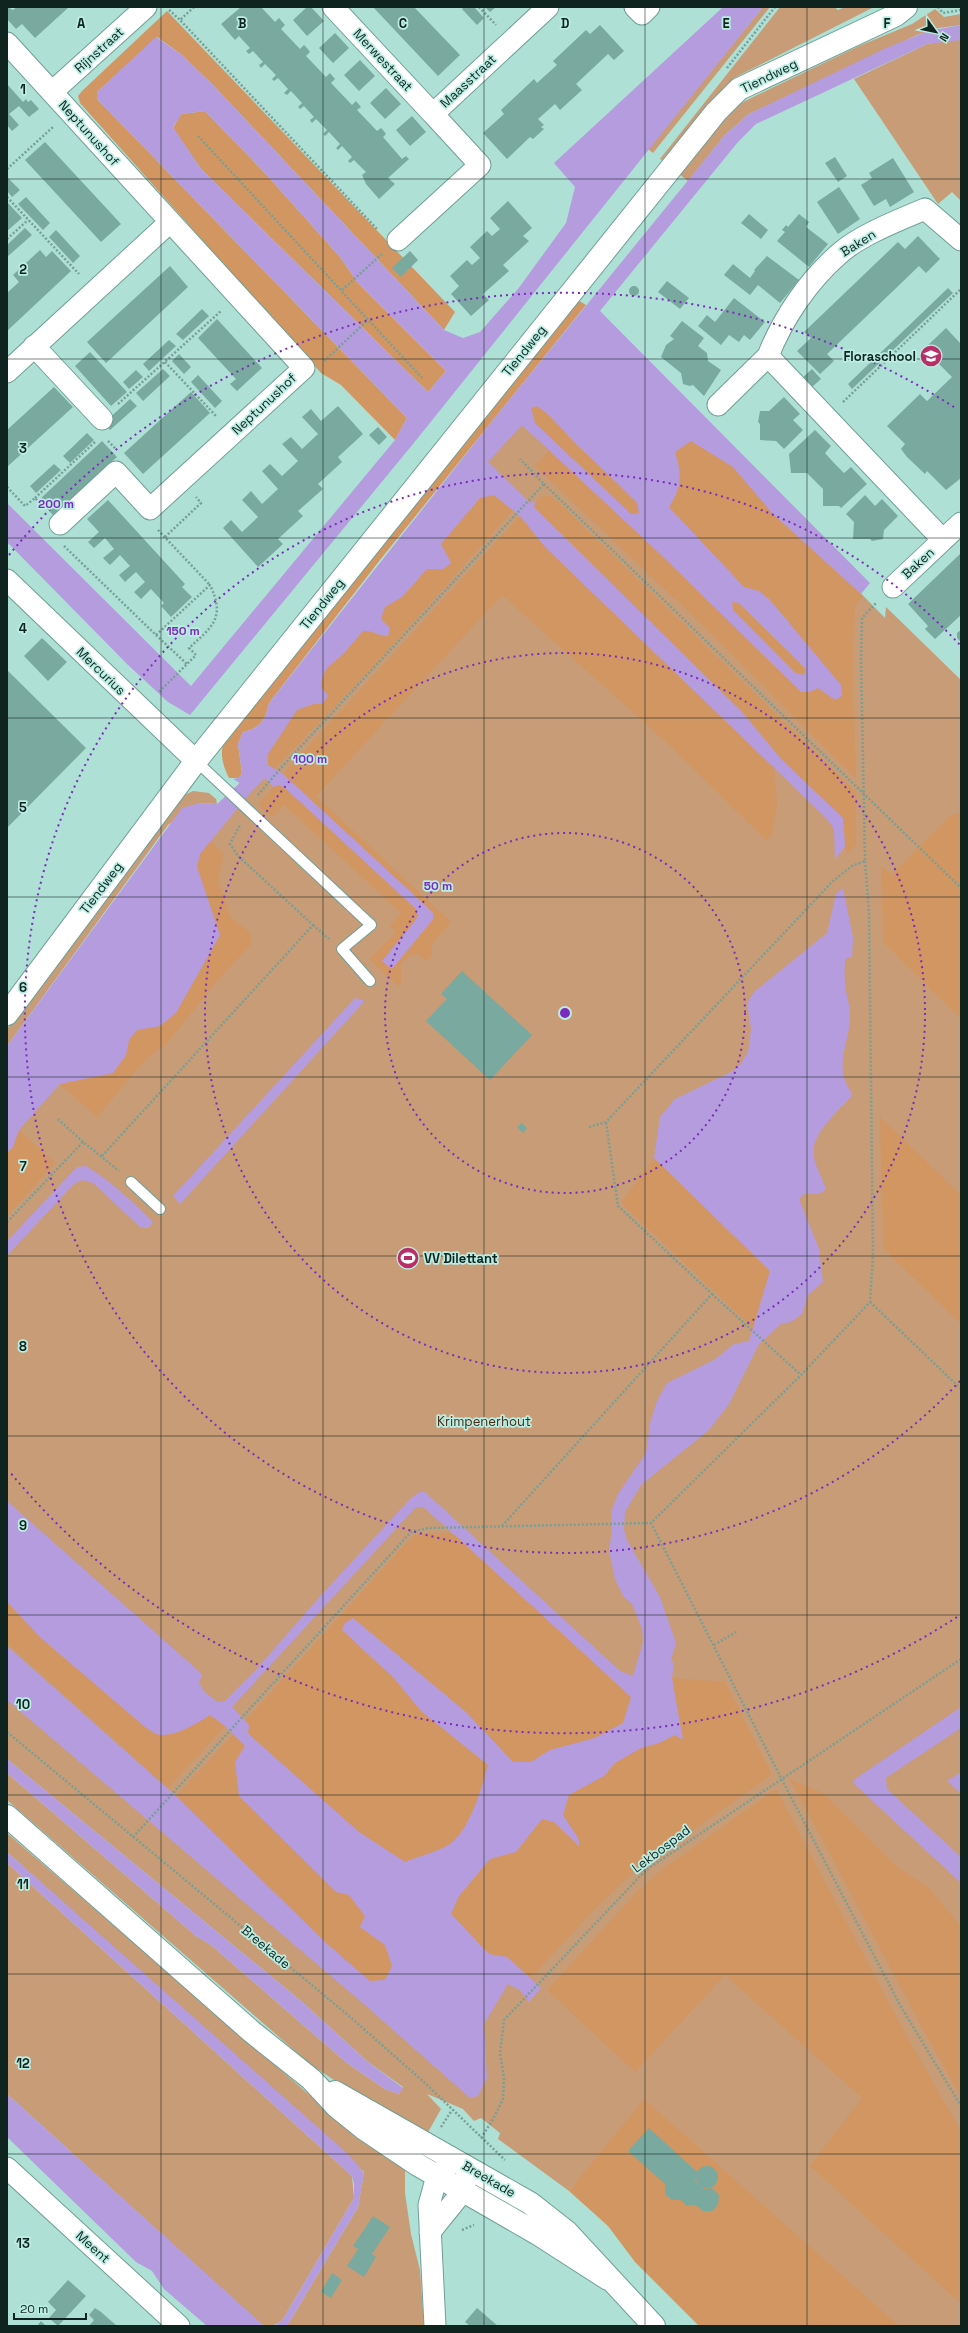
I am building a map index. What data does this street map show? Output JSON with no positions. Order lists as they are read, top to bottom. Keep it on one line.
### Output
{"streets":{"street":["Rijnstraat","Merwestraat","Tiendweg","Maasstraat","Neptunushof","Baken","Mercurius","Breekade","Meent"],"path":["Lekbospad"]},"crossings":[["Rijnstraat","Neptunushof"],["Merwestraat","Maasstraat"],["Tiendweg","Mercurius"],["Lekbospad","Breekade"]],"parks":["Krimpenerhout"],"places":{"school or university":["Floraschool"],"sports":["VV Dilettant"]},"scale_bar":"20 m","north":"bottom right","grid":{"columns":["A","B","C","D","E","F"],"rows":["1","2","3","4","5","6","7","8","9","10","11","12","13"]},"rings":["200 m","150 m","100 m","50 m"]}
